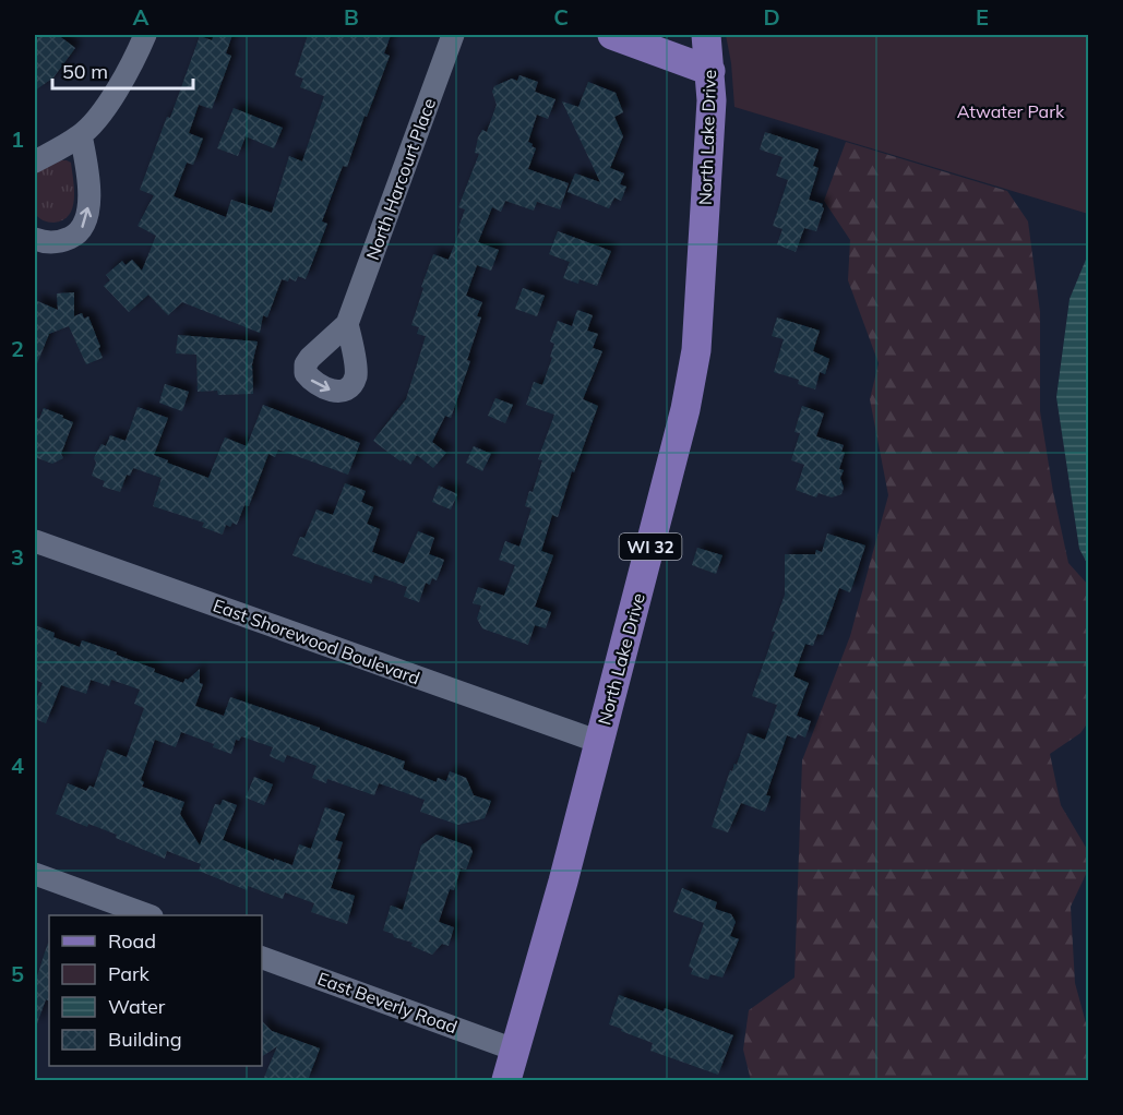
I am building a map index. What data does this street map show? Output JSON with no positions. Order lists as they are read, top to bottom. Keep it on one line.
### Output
{"streets":{"main road":["North Lake Drive","WI 32"],"street":["North Harcourt Place","East Shorewood Boulevard","East Beverly Road"]},"crossings":[["North Lake Drive","East Shorewood Boulevard"],["North Lake Drive","East Beverly Road"]],"parks":["Atwater Park"],"legend":["Road","Park","Water","Building"],"scale_bar":"50 m","grid":{"columns":["A","B","C","D","E"],"rows":["1","2","3","4","5"]}}
